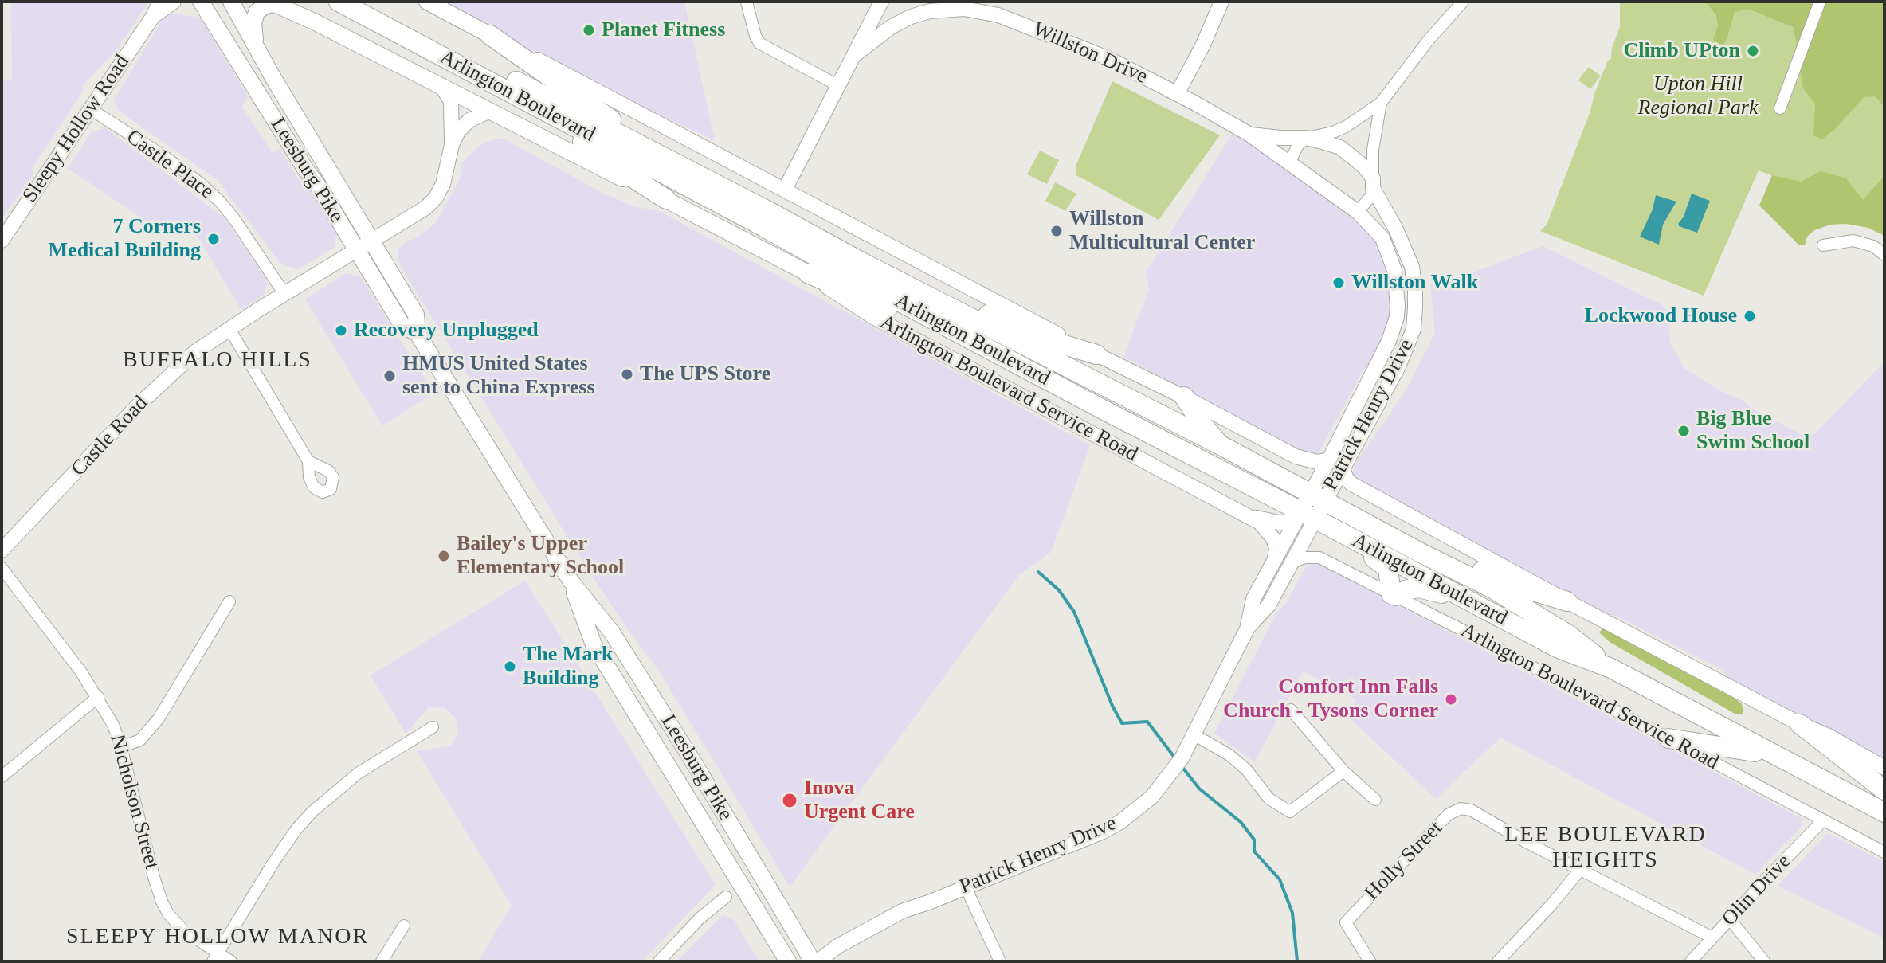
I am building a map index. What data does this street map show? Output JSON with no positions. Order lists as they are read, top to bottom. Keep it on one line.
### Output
{"streets":{"highway":["Arlington Boulevard"],"main road":["Leesburg Pike","Arlington Boulevard Service Road"],"street":["Willston Drive","Sleepy Hollow Road","Castle Place","Patrick Henry Drive","Castle Road","Nicholson Street","Holly Street","Olin Drive"]},"crossings":[["Willston Drive","Patrick Henry Drive"],["Arlington Boulevard","Arlington Boulevard Service Road"],["Arlington Boulevard","Patrick Henry Drive"],["Sleepy Hollow Road","Castle Place"],["Castle Place","Castle Road"],["Leesburg Pike","Patrick Henry Drive"],["Leesburg Pike","Castle Road"],["Arlington Boulevard Service Road","Patrick Henry Drive"],["Arlington Boulevard Service Road","Olin Drive"]],"districts":["BUFFALO HILLS","LEE BOULEVARD HEIGHTS","SLEEPY HOLLOW MANOR"],"parks":["Upton Hill Regional Park"],"places":["Planet Fitness","Climb UPton","Willston Multicultural Center","7 Corners Medical Building","Willston Walk","Lockwood House","Recovery Unplugged","The UPS Store","HMUS United States sent to China Express","Big Blue Swim School","Bailey's Upper Elementary School","The Mark Building","Comfort Inn Falls Church - Tysons Corner","Inova Urgent Care"]}
